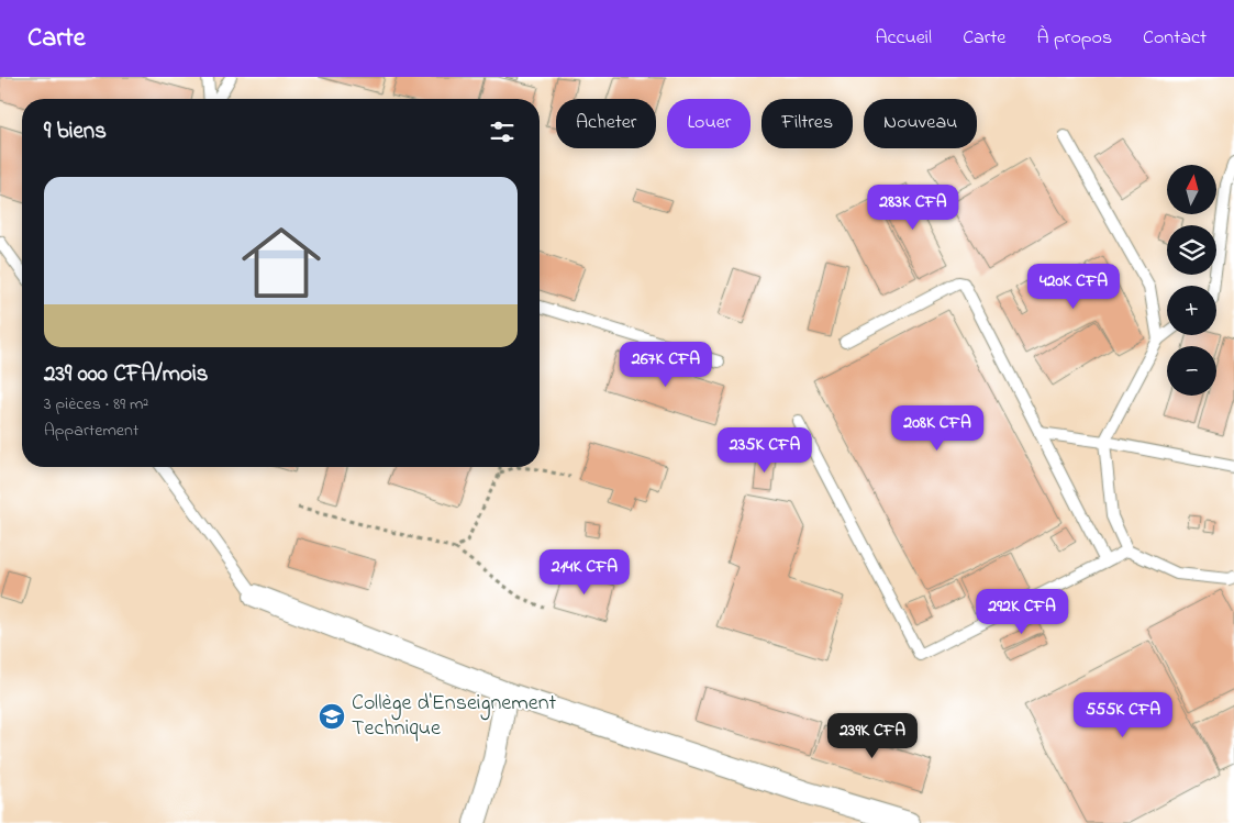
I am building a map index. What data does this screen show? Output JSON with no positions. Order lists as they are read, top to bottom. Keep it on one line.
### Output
{"places":{"school or university":["Collège d'Enseignement Technique"]},"north":"top","page":{"header":"Carte","nav":["Accueil","Carte","À propos","Contact"],"chip":["Acheter","Louer","Filtres","Nouveau"],"heading":"9 biens","map_buttons":["+","−"],"list":[{"name":"239 000 CFA/mois","note":"3 pièces · 89 m² · Appartement"}],"price":["283K CFA","420K CFA","267K CFA","208K CFA","235K CFA","214K CFA","292K CFA","555K CFA","239K CFA"]}}
